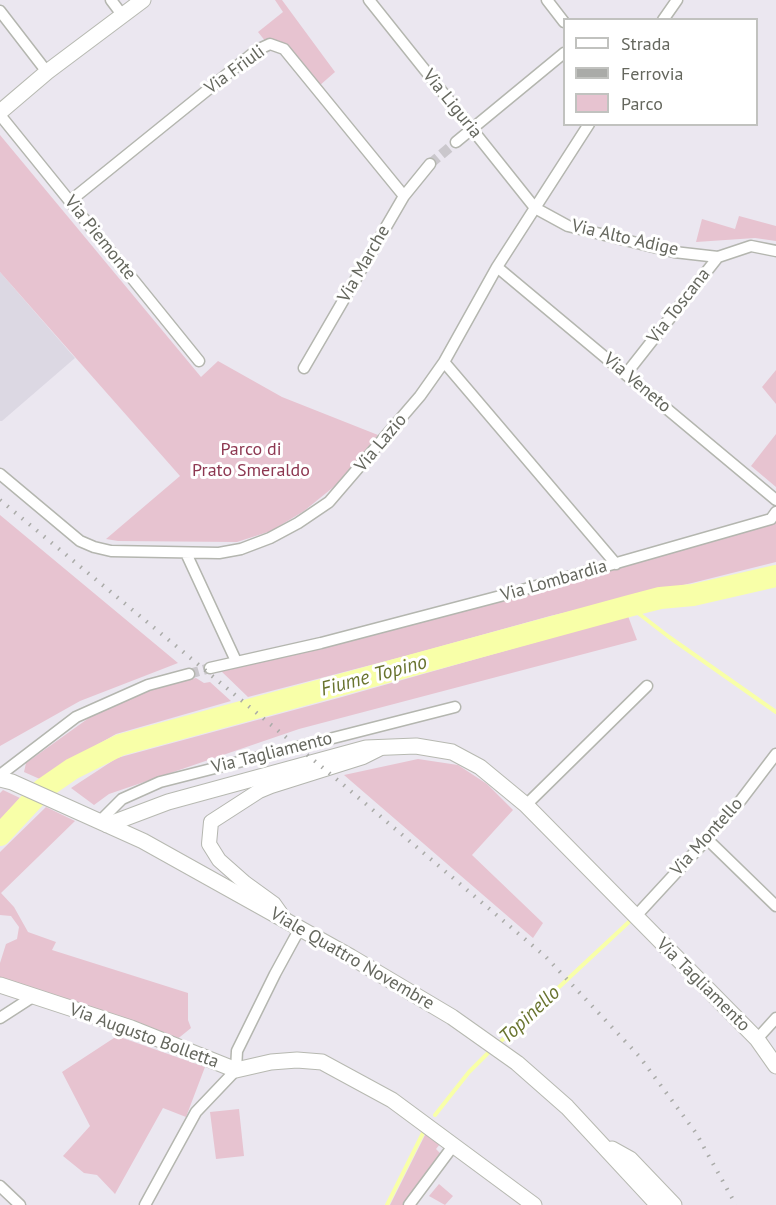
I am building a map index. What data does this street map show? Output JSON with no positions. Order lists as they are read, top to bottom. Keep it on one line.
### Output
{"streets":{"main road":["Via Tagliamento","Viale Quattro Novembre","Via Augusto Bolletta"],"street":["Via Friuli","Via Liguria","Via Piemonte","Via Alto Adige","Via Marche","Via Toscana","Via Veneto","Via Lazio","Via Lombardia","Via Montello"]},"crossings":[["Via Friuli","Via Piemonte"],["Via Friuli","Via Marche"],["Via Liguria","Via Alto Adige"],["Via Liguria","Via Lazio"],["Via Alto Adige","Via Toscana"],["Via Alto Adige","Via Lazio"],["Via Toscana","Via Veneto"],["Via Veneto","Via Lazio"],["Via Lazio","Via Lombardia"],["Via Tagliamento","Via Montello"],["Via Tagliamento","Viale Quattro Novembre"]],"water":["Fiume Topino","Topinello"],"parks":["Parco di Prato Smeraldo"],"legend":["Strada","Ferrovia","Parco"]}
